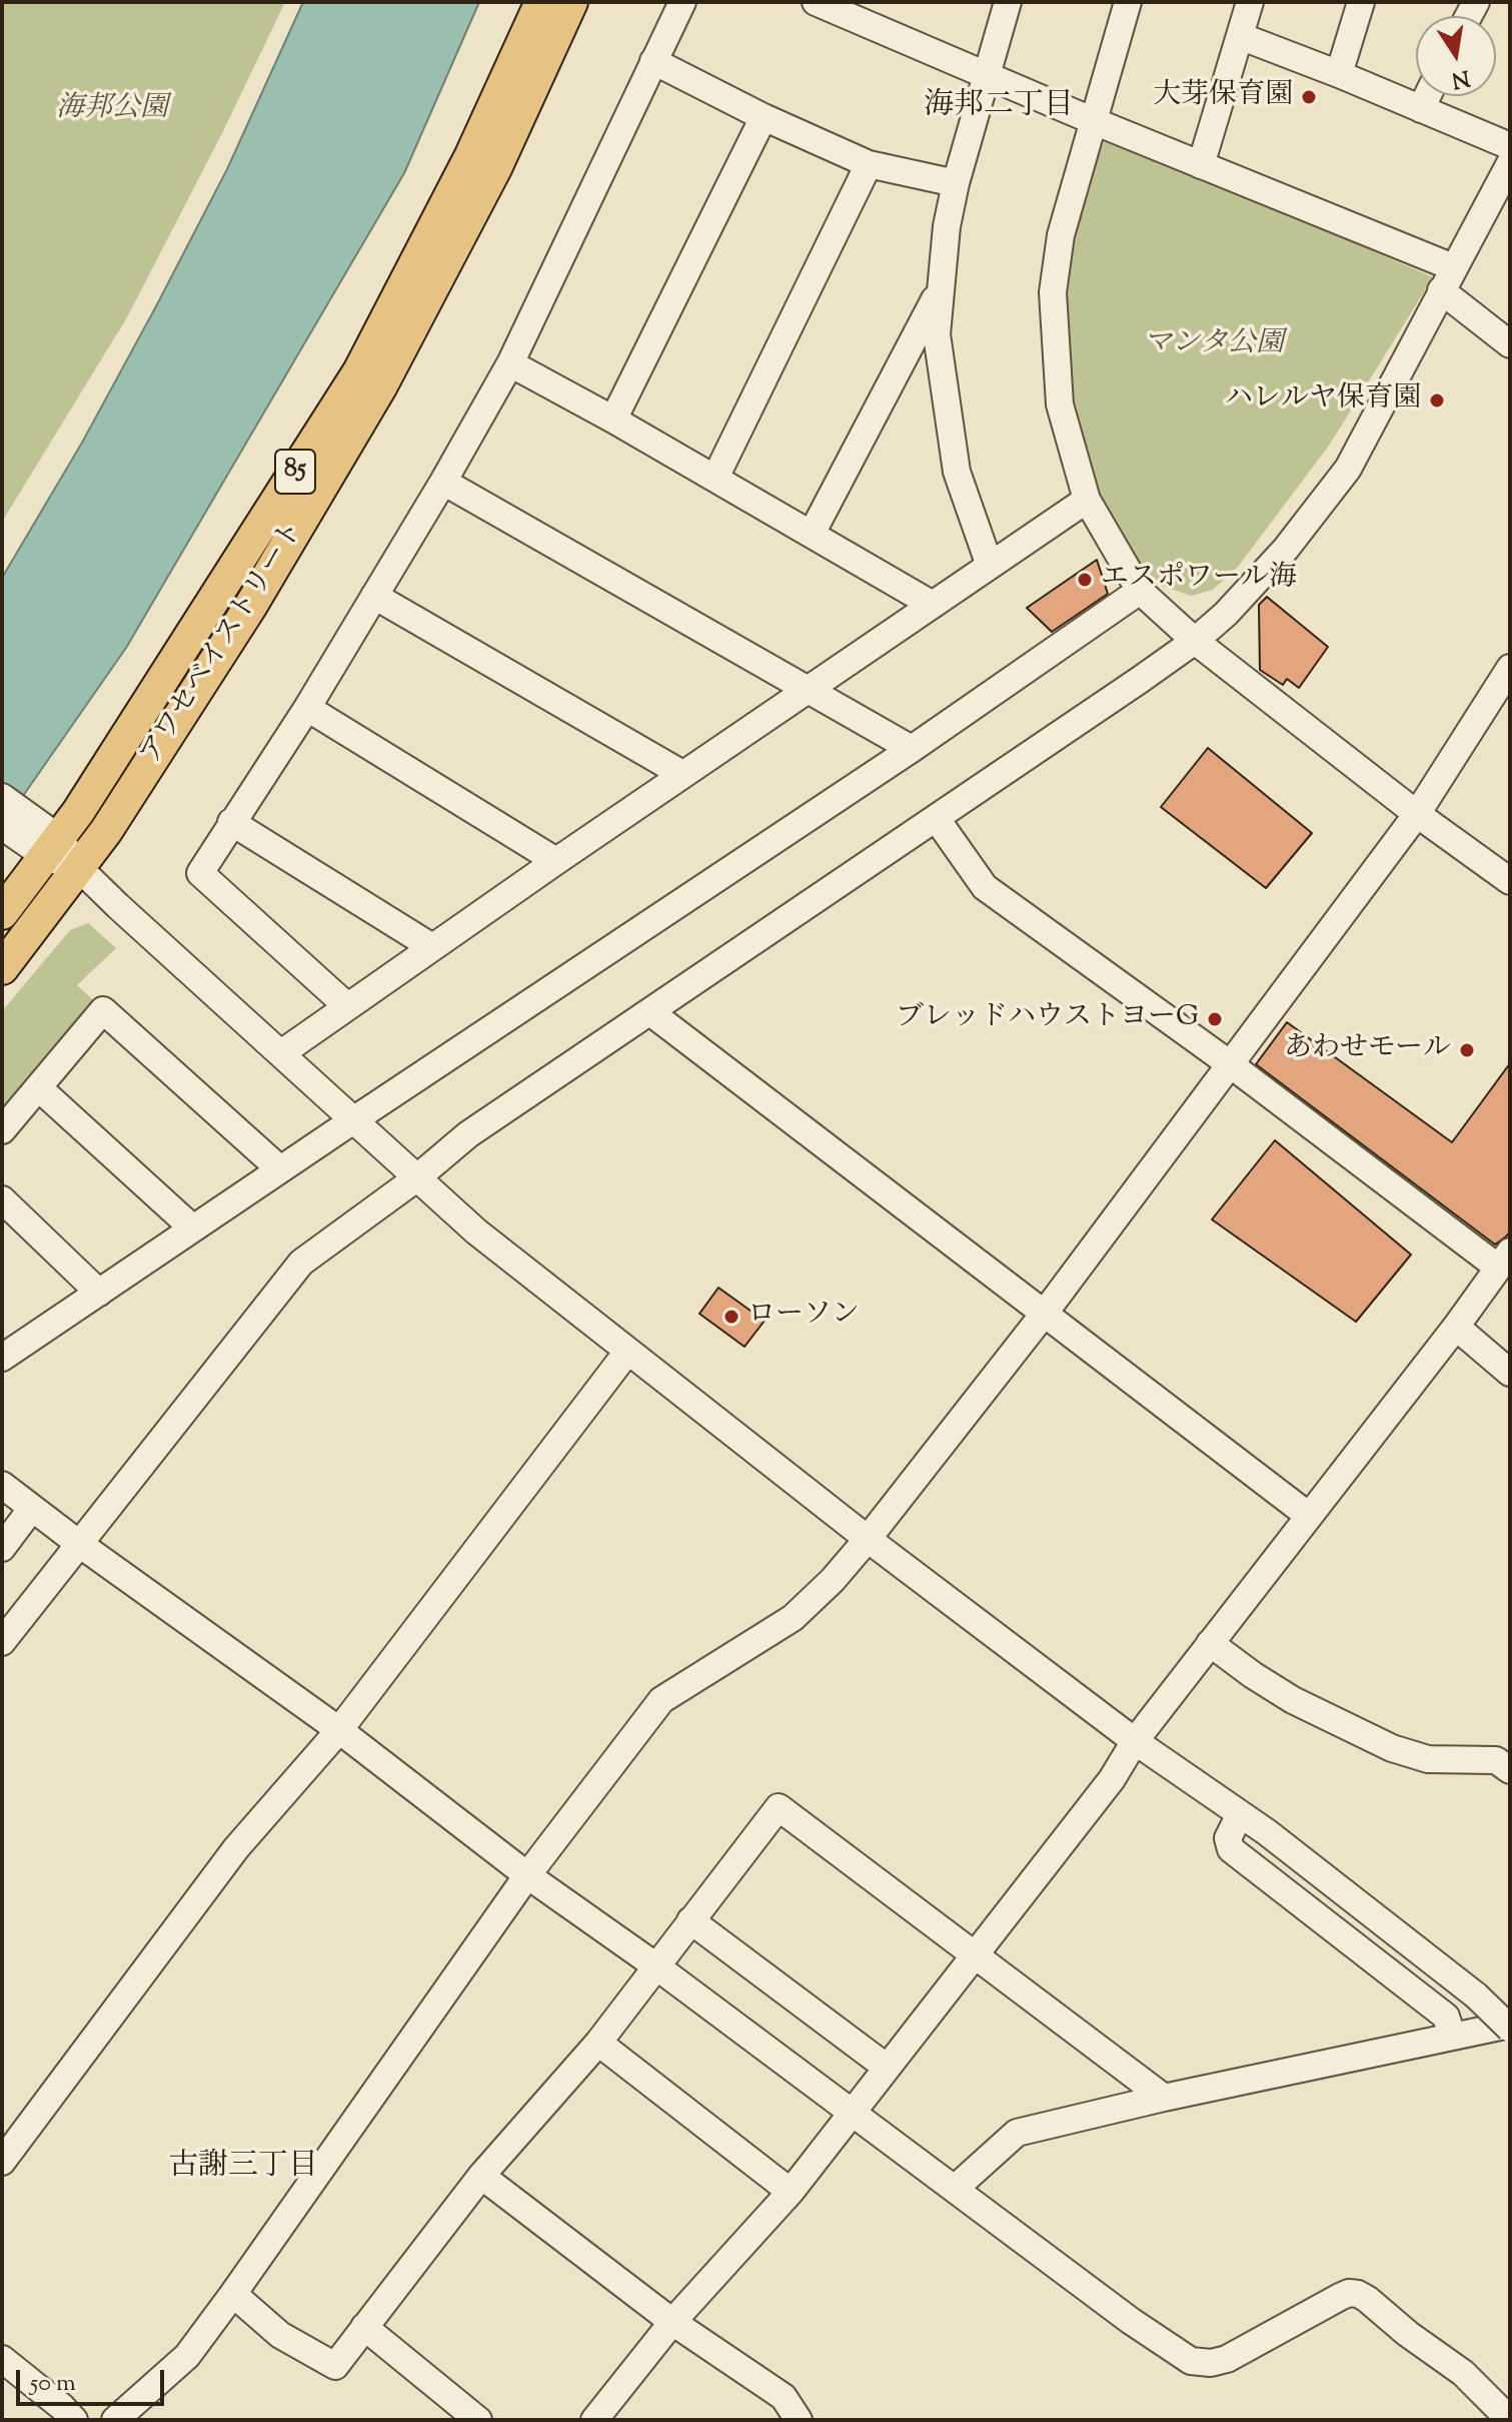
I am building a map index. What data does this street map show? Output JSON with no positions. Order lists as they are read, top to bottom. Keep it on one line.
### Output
{"streets":{"main road":["85","アワセベイストリート"]},"districts":["海邦二丁目","古謝三丁目"],"parks":["海邦公園","マンタ公園"],"places":["大芽保育園","ハレルヤ保育園","エスポワール海","ブレッドハウストヨーG","あわせモール","ローソン"],"scale_bar":"50 m","north":"bottom"}
